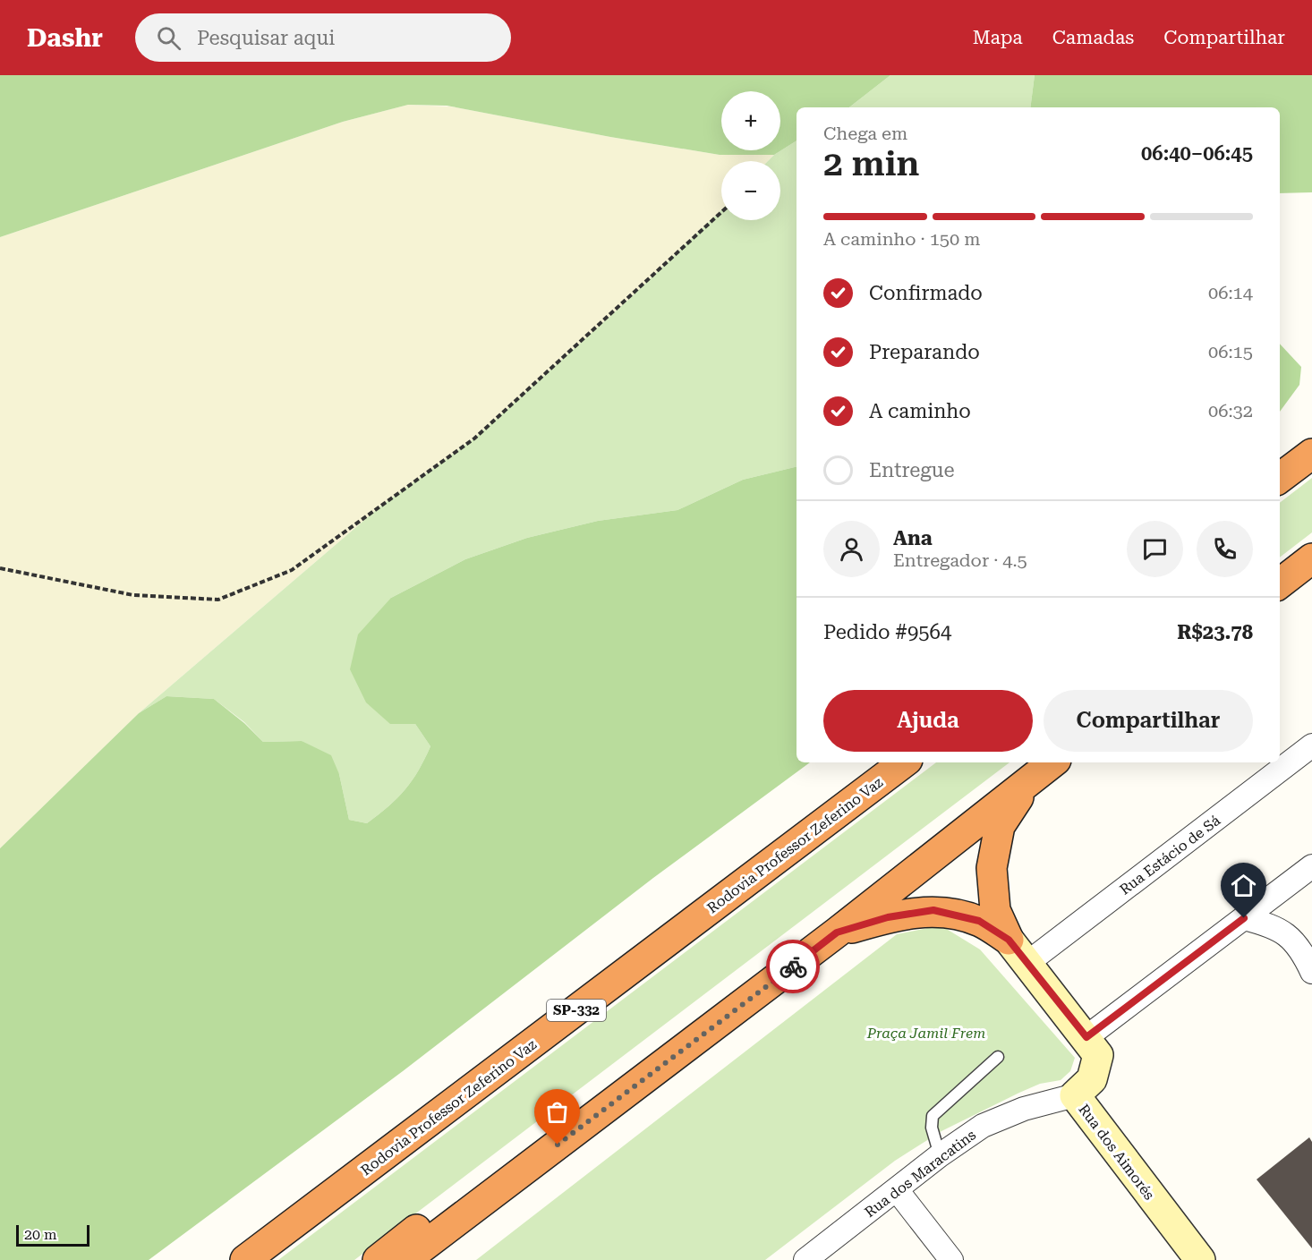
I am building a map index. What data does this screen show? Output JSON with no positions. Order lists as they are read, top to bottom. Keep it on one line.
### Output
{"streets":{"highway":["Rodovia Professor Zeferino Vaz","SP-332"],"street":["Rua Estácio de Sá","Rua dos Aimorés","Rua dos Maracatins"]},"crossings":[["Rua Estácio de Sá","Rua dos Aimorés"],["Rua dos Aimorés","Rua dos Maracatins"]],"parks":["Praça Jamil Frem"],"scale_bar":"20 m","page":{"header":"Dashr","search":"Pesquisar aqui","nav":["Mapa","Camadas","Compartilhar"],"map_buttons":["+","−"],"heading":["2 min","Chega em","06:40–06:45"],"panel":["Ana","Entregador · 4.5","Pedido #9564","R$23.78"],"bar":"A caminho · 150 m","list":[["Confirmado","06:14"],["Preparando","06:15"],["A caminho","06:32"],"Entregue"],"buttons":["Ajuda","Compartilhar"],"scale":"20 m"}}
